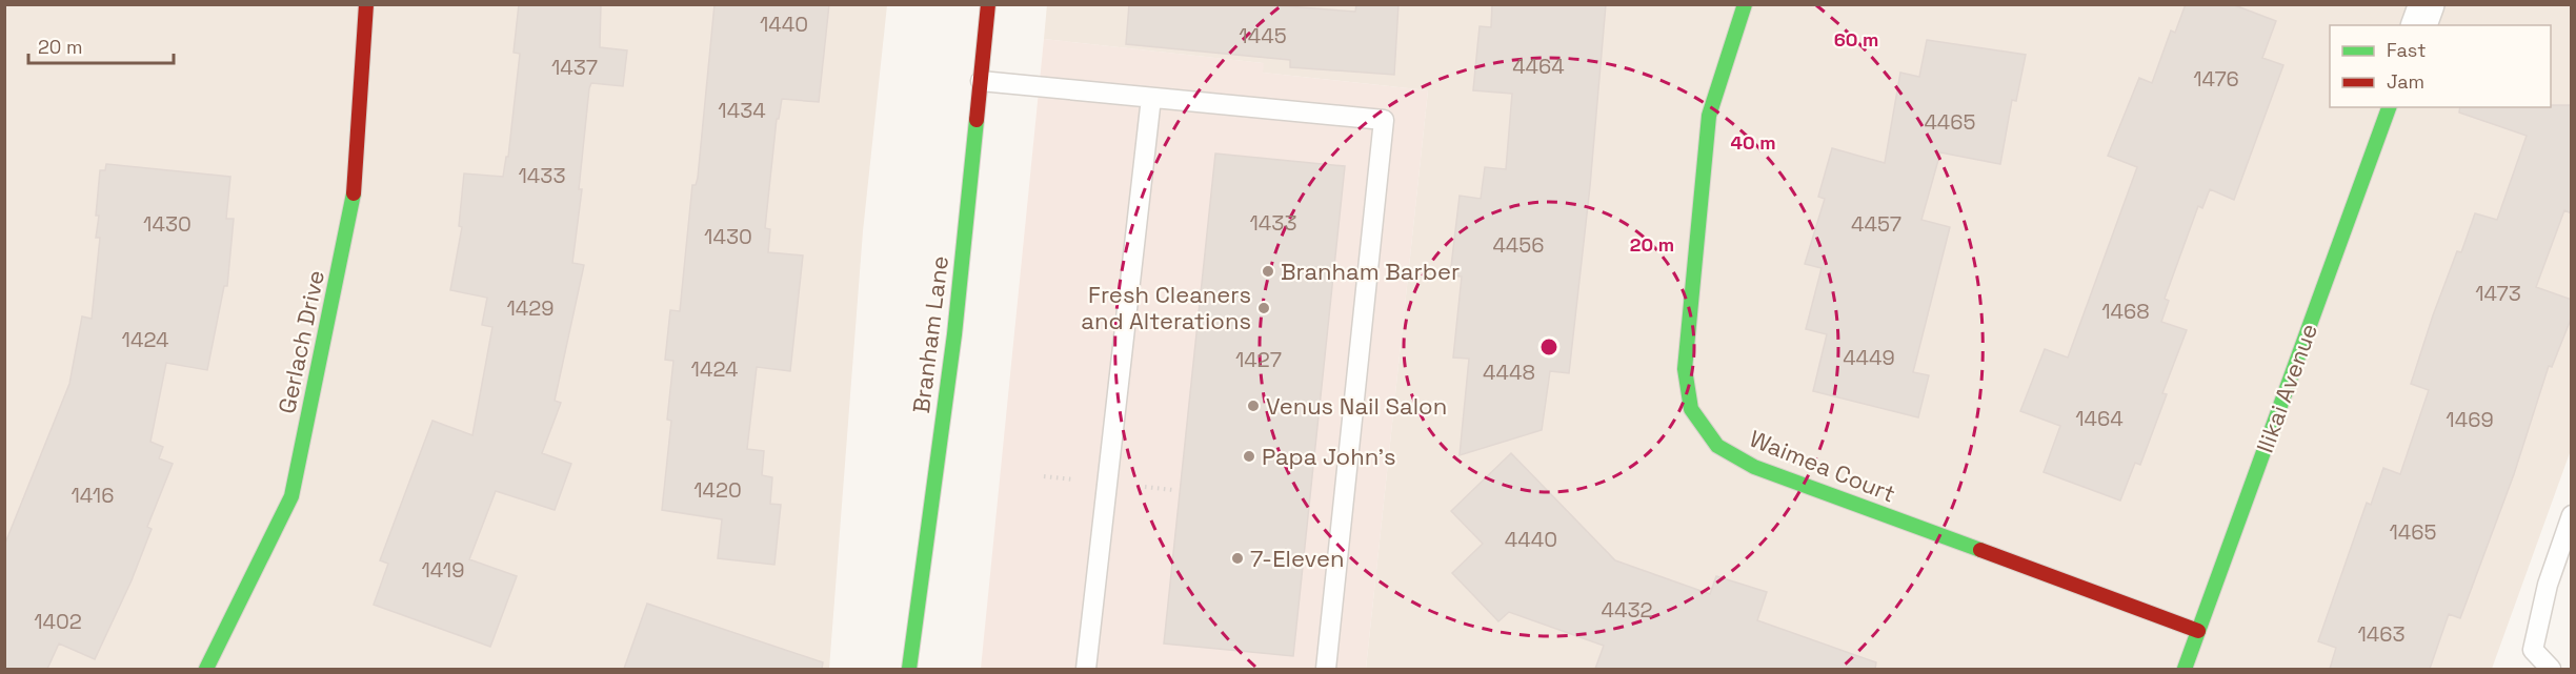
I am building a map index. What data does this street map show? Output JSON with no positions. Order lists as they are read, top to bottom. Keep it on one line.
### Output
{"streets":{"street":["Branham Lane","Gerlach Drive","Ilikai Avenue","Waimea Court"]},"crossings":[["Ilikai Avenue","Waimea Court"]],"places":["Branham Barber","Fresh Cleaners and Alterations","Venus Nail Salon","Papa John's","7-Eleven"],"house_numbers":["1440","1445","4464","1437","1476","1434","4465","1433","1433","1430","4457","1430","4456","1473","1429","1468","1424","4449","1427","1424","4448","1464","1469","1420","1416","1465","4440","1419","4432","1402","1463"],"legend":["Fast","Jam"],"scale_bar":"20 m","rings":["60 m","40 m","20 m"]}
